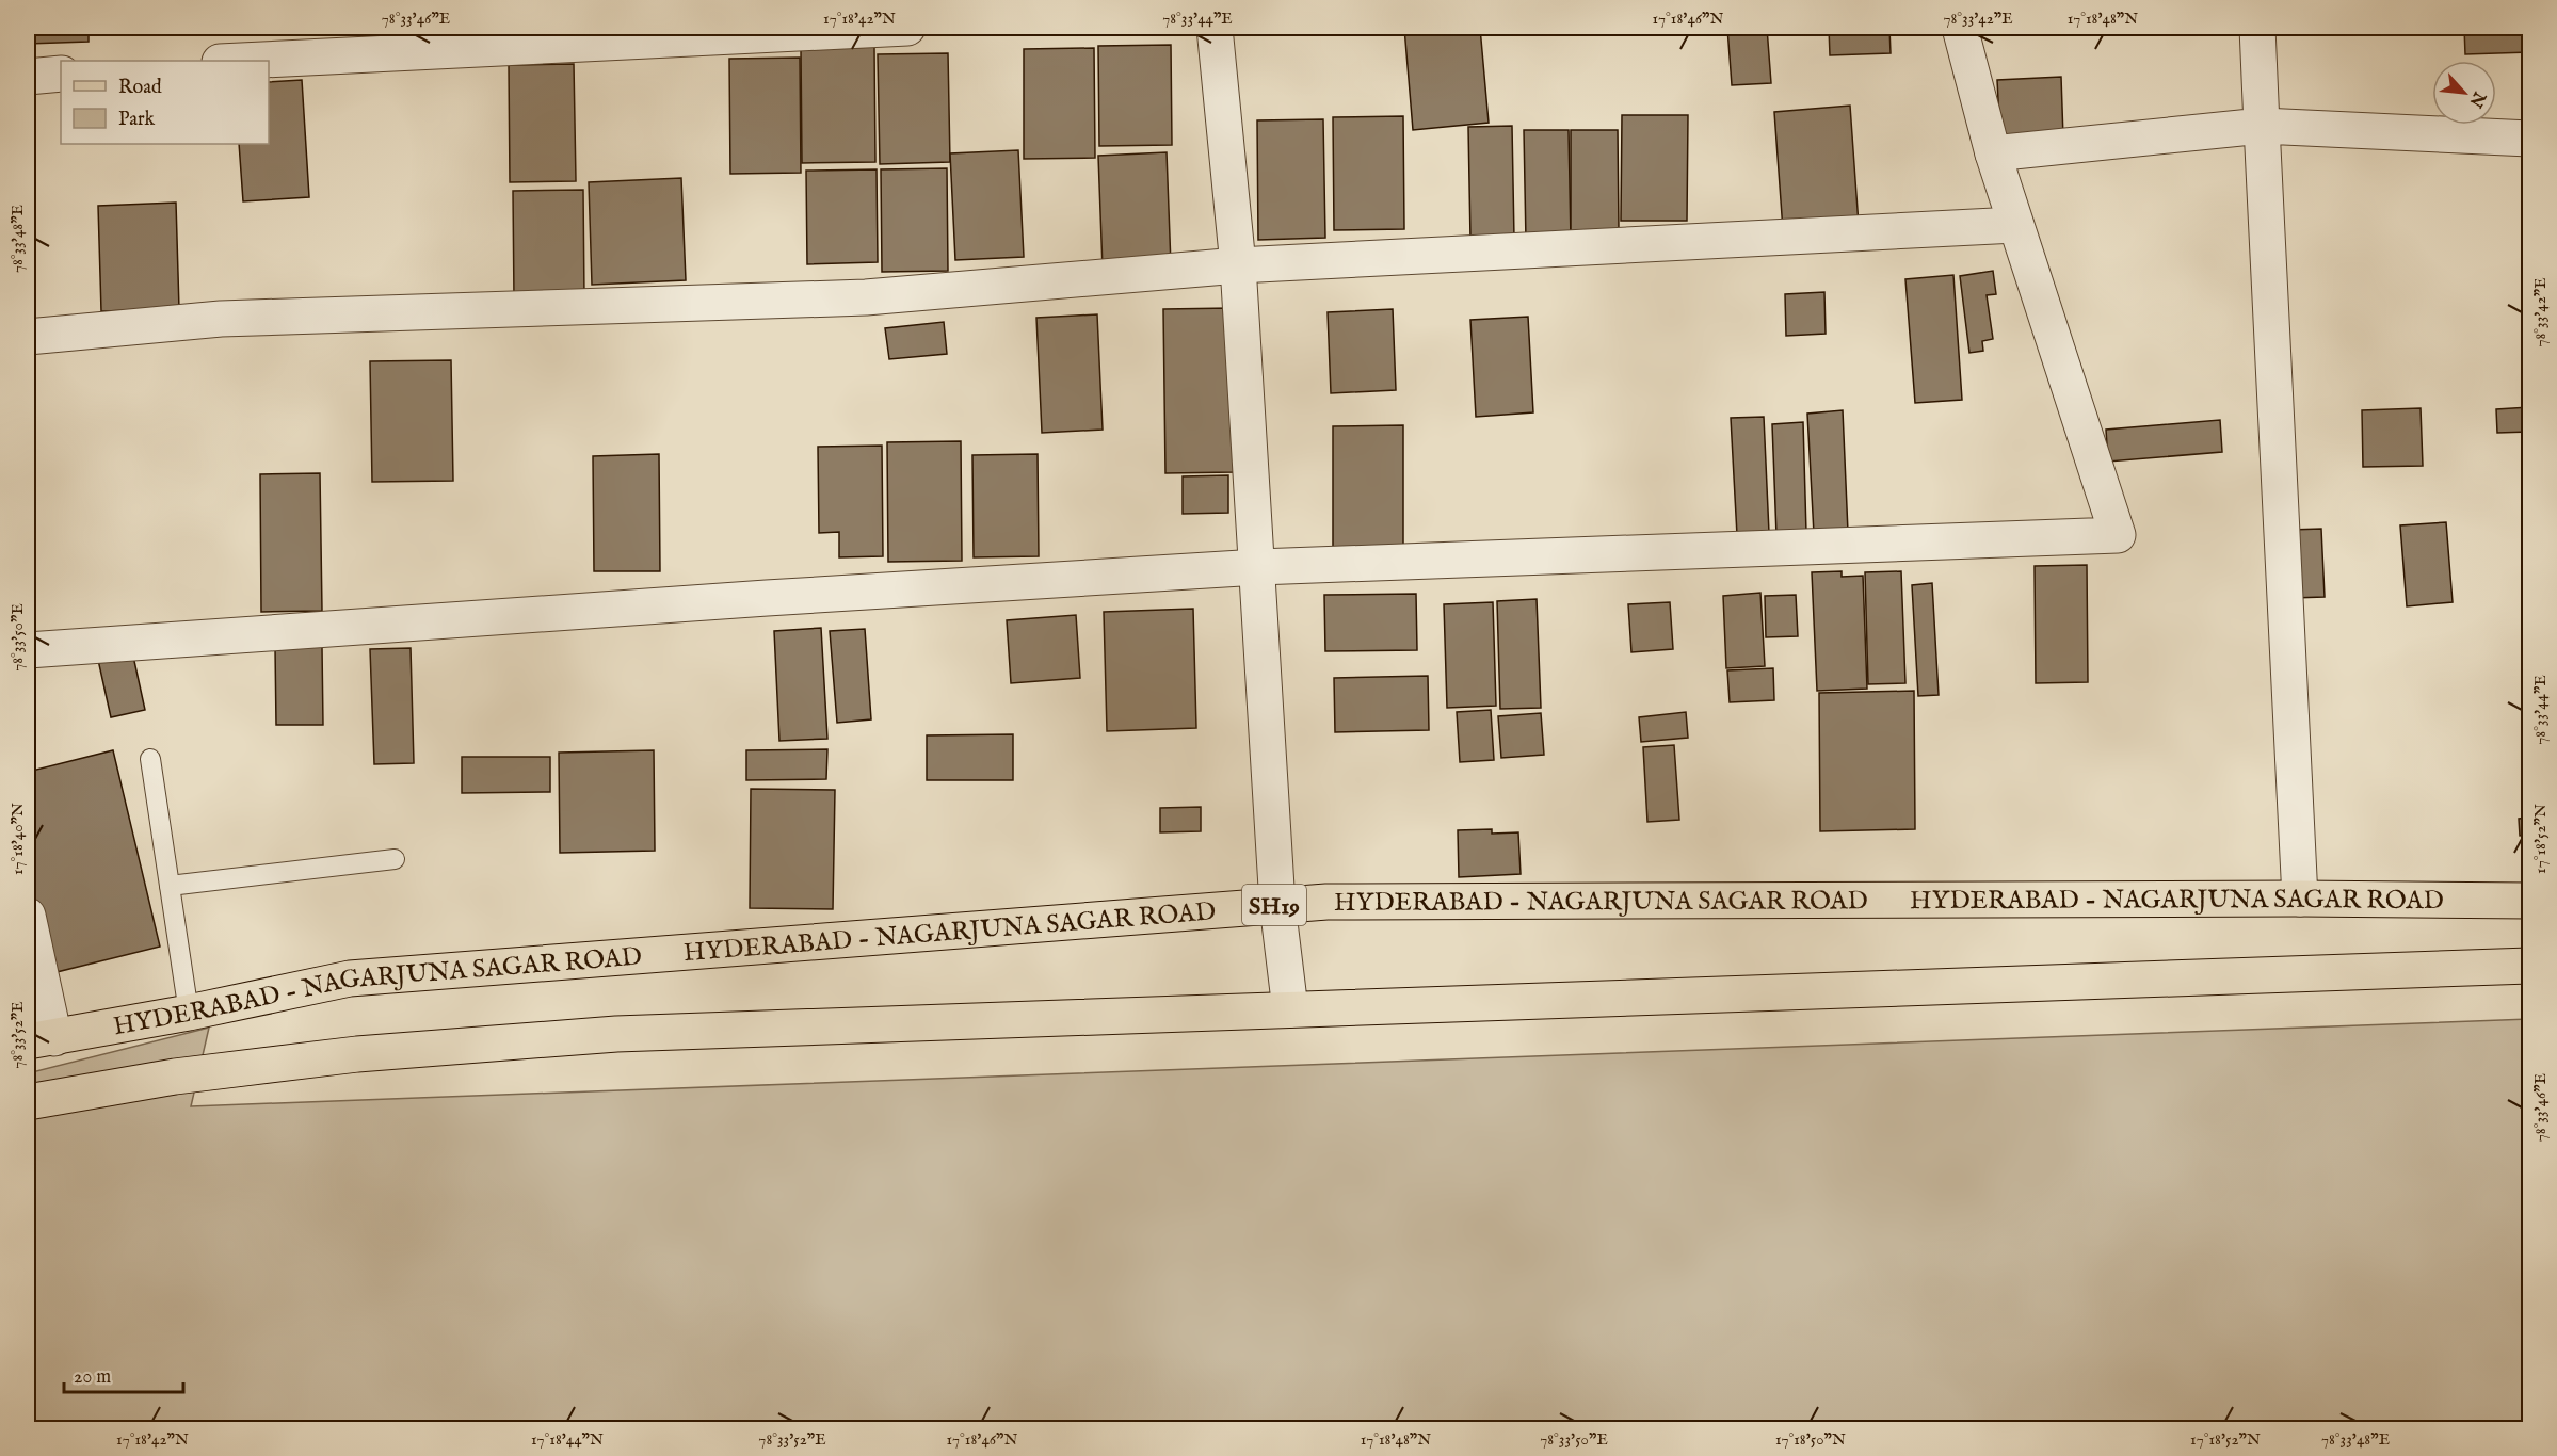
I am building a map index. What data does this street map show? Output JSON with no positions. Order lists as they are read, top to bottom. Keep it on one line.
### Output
{"streets":{"main road":["HYDERABAD - NAGARJUNA SAGAR ROAD","SH19"]},"legend":["Road","Park"],"scale_bar":"20 m","north":"bottom right","coordinates":["78°33'46\"E","17°18'42\"N","78°33'44\"E","17°18'46\"N","78°33'42\"E","17°18'48\"N","78°33'48\"E","78°33'50\"E","17°18'52\"N","17°18'40\"N","78°33'52\"E","17°18'44\"N","17°18'50\"N"]}
